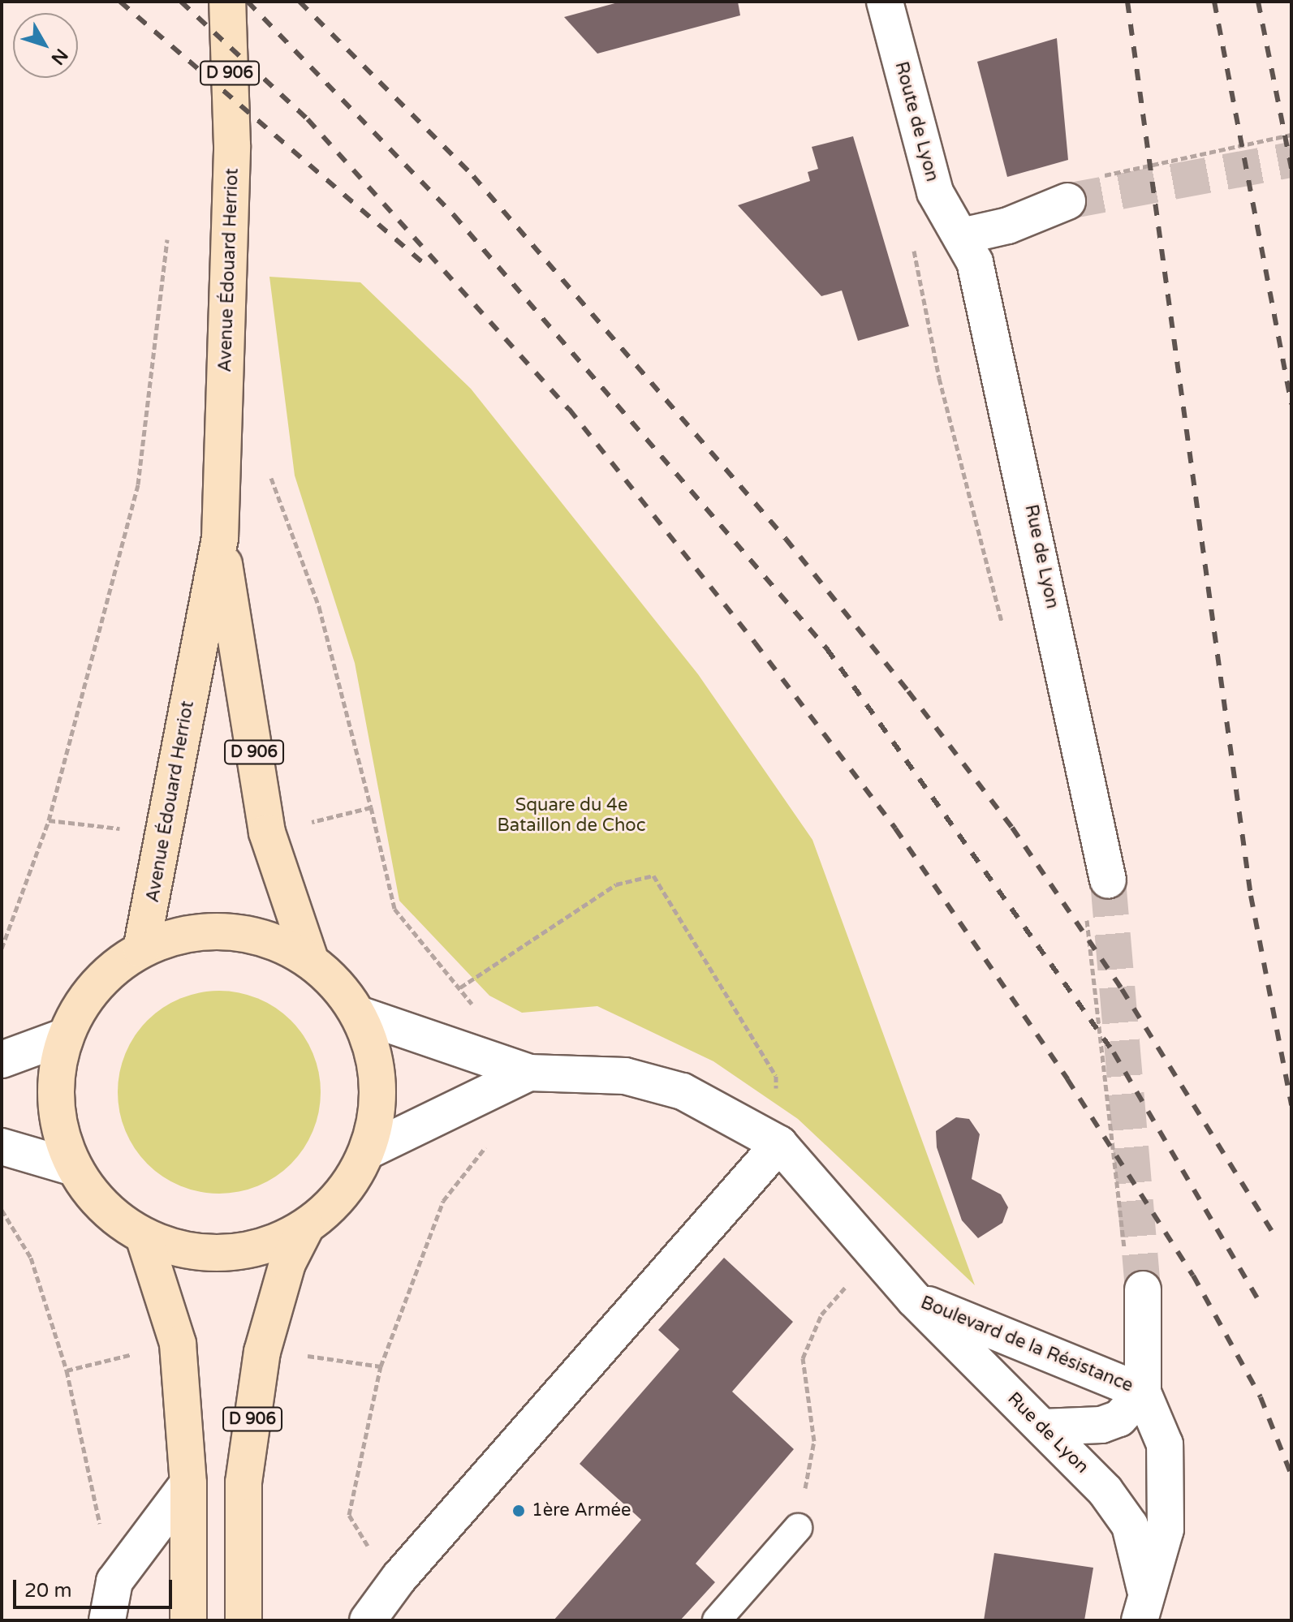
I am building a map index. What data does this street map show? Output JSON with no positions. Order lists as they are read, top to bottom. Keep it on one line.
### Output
{"streets":{"main road":["D 906","Avenue Édouard Herriot"],"street":["Route de Lyon","Rue de Lyon","Boulevard de la Résistance"]},"crossings":[["Route de Lyon","Rue de Lyon"],["Rue de Lyon","Boulevard de la Résistance"]],"parks":["Square du 4e Bataillon de Choc"],"places":["1ère Armée"],"scale_bar":"20 m","north":"bottom right"}
